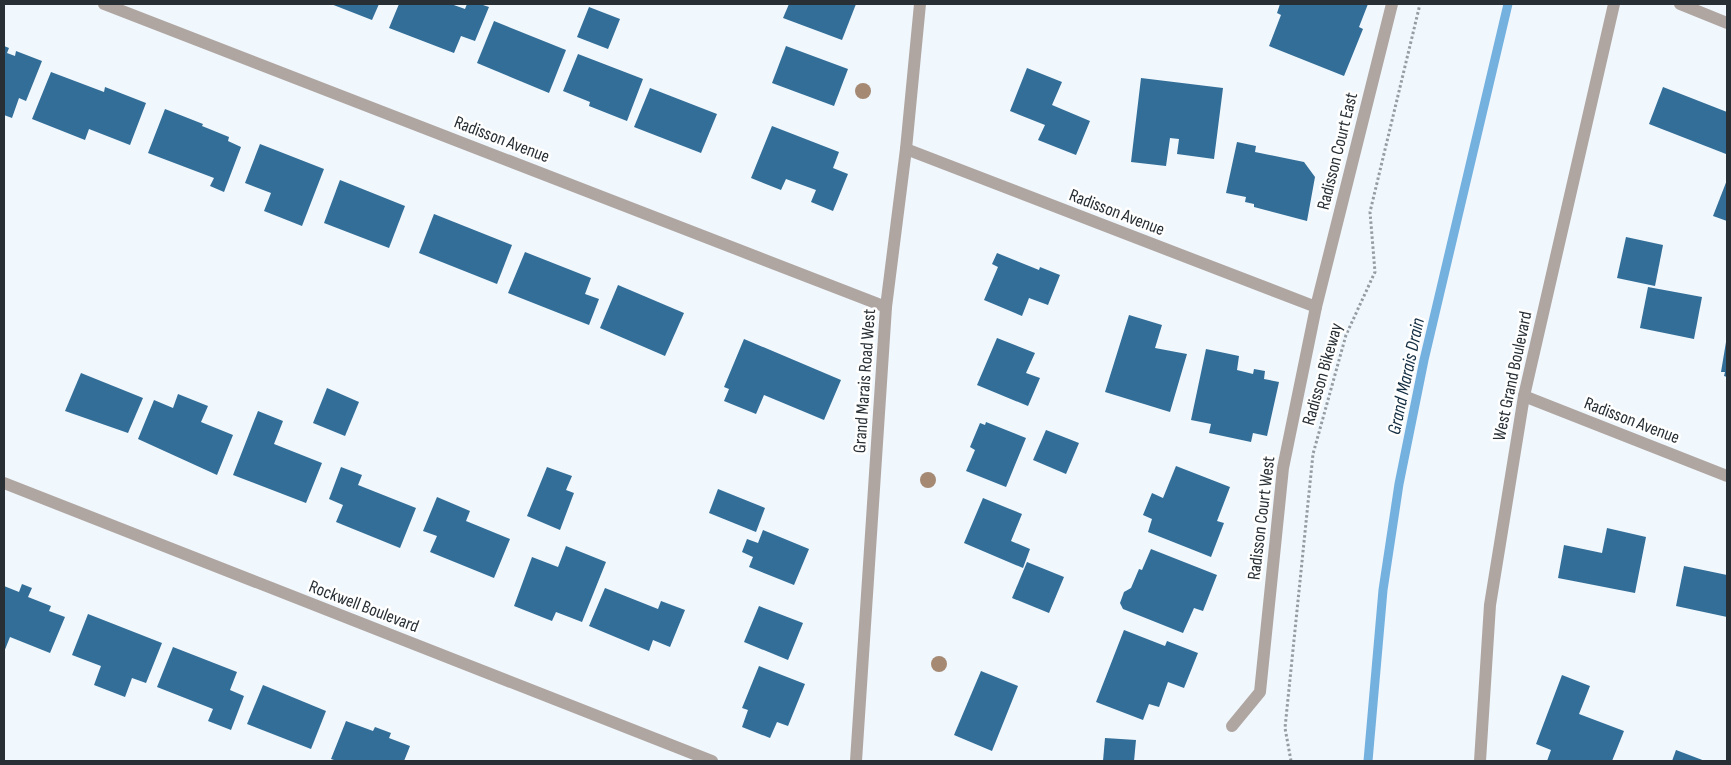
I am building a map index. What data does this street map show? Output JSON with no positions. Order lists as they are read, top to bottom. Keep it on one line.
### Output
{"streets":{"street":["Radisson Avenue","Radisson Court East","West Grand Boulevard","Grand Marais Road West","Radisson Court West","Rockwell Boulevard"],"path":["Radisson Bikeway"]},"crossings":[["Radisson Avenue","Radisson Court East"],["Radisson Avenue","West Grand Boulevard"],["Radisson Avenue","Grand Marais Road West"],["Radisson Avenue","Radisson Court West"],["Radisson Court East","Radisson Court West"]],"water":["Grand Marais Drain"]}
